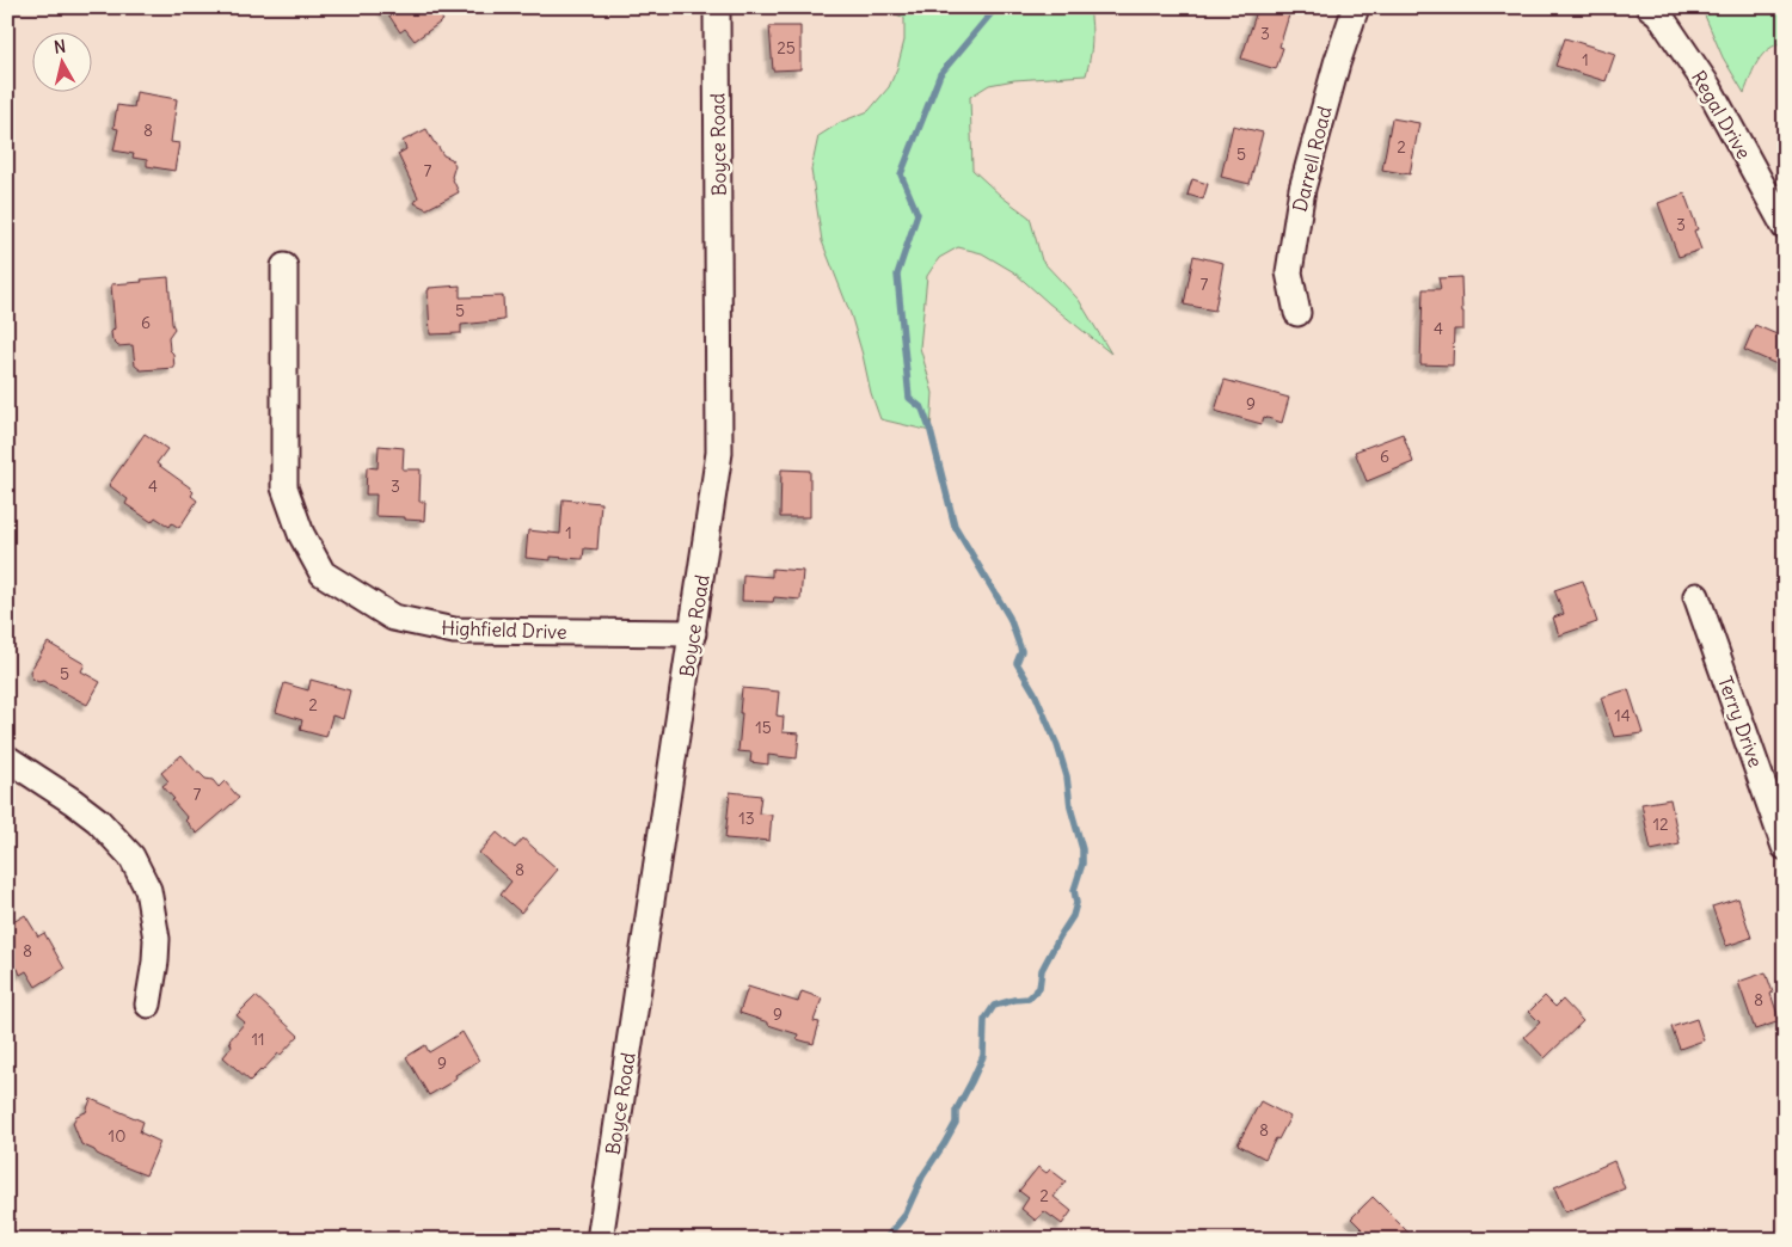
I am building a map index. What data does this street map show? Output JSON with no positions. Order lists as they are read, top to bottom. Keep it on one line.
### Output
{"streets":{"street":["Regal Drive","Boyce Road","Darrell Road","Highfield Drive","Terry Drive"]},"crossings":[["Boyce Road","Highfield Drive"]],"house_numbers":["3","25","1","8","2","5","7","3","7","5","6","4","9","6","4","3","1","5","2","14","15","7","13","12","8","8","8","9","11","9","8","10","2"],"north":"top"}
